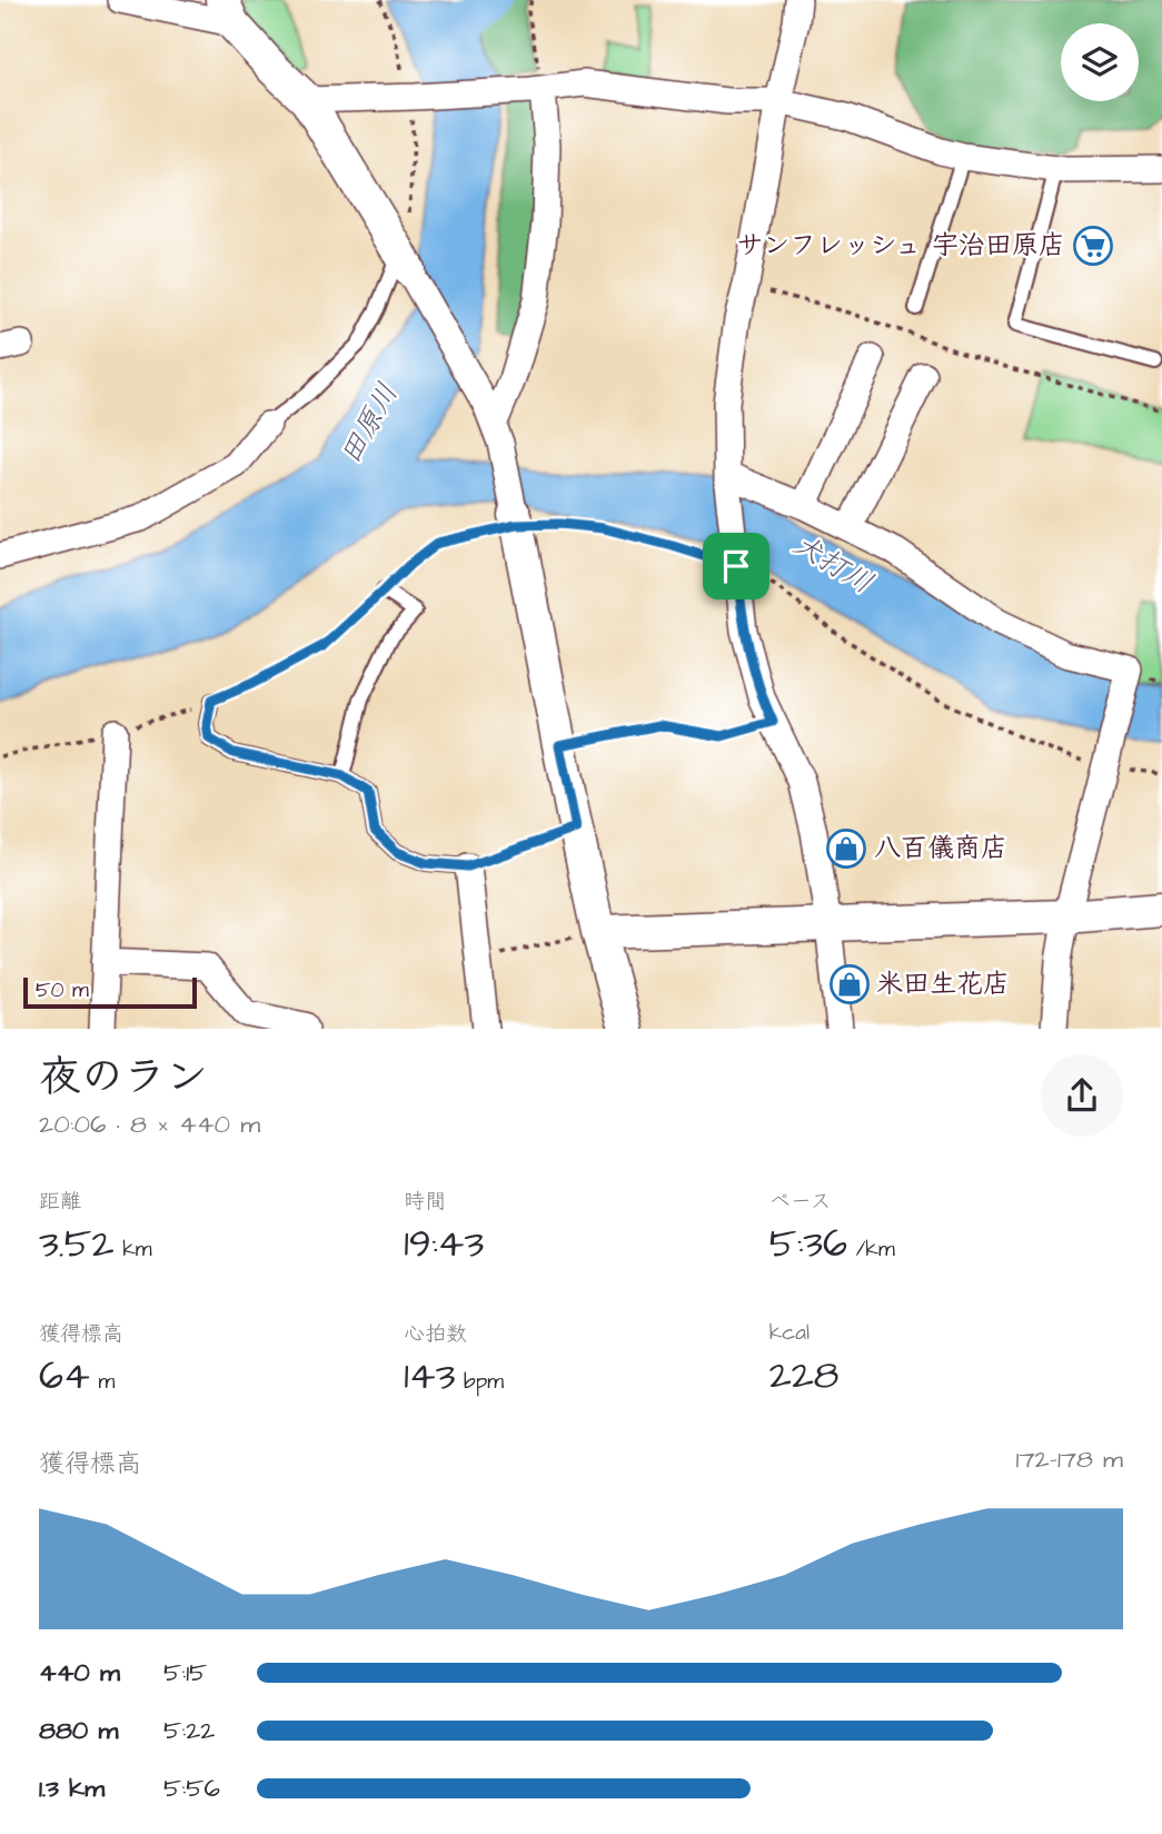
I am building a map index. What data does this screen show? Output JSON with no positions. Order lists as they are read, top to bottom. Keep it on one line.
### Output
{"water":["田原川","犬打川"],"places":{"supermarket":["サンフレッシュ 宇治田原店"],"shop":["八百儀商店","米田生花店"]},"scale_bar":"50 m","page":{"scale":"50 m","heading":["夜のラン","20:06 · 8 × 440 m"],"stats":[["距離","3.52 km"],["時間","19:43"],["ペース","5:36 /km"],["獲得標高","64 m"],["心拍数","143 bpm"],["kcal","228"]],"chart":["獲得標高","172–178 m"],"list":[{"name":"440 m","note":"5:15"},{"name":"880 m","note":"5:22"},{"name":"1.3 km","note":"5:56"}]}}
